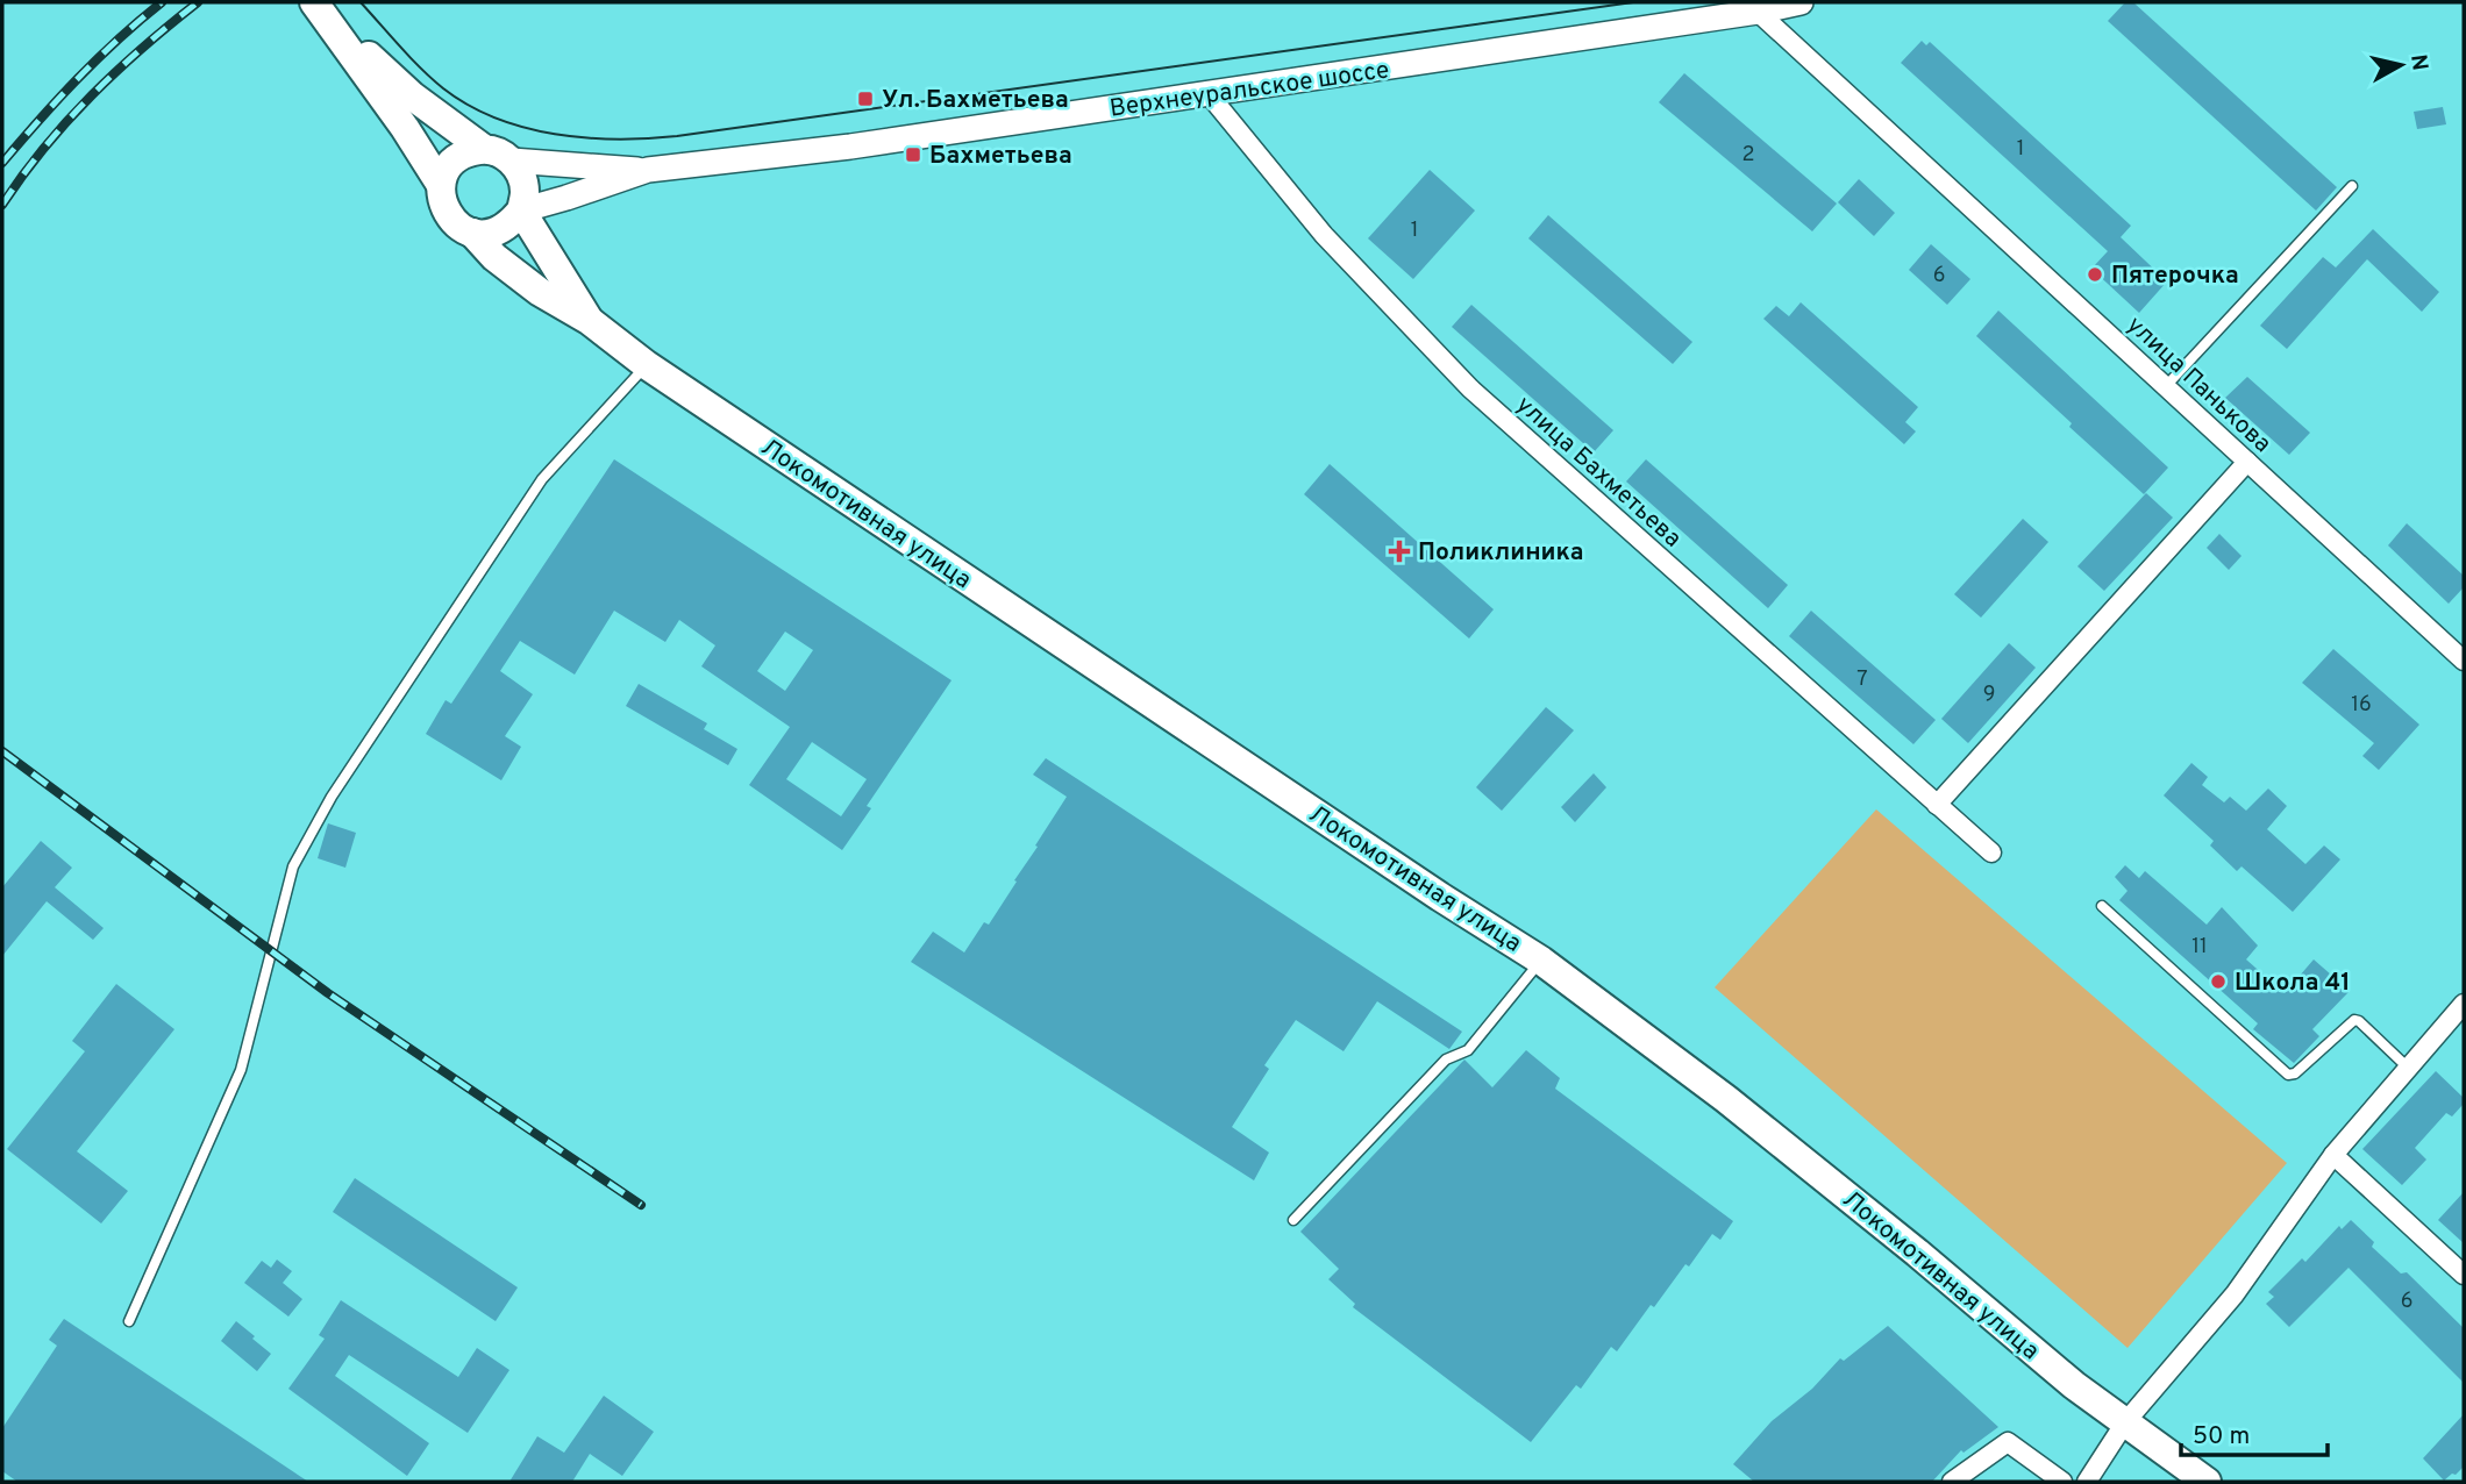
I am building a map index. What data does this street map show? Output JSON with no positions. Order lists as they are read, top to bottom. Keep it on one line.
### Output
{"streets":{"main road":["Верхнеуральское шоссе","Локомотивная улица"],"street":["улица Панькова","улица Бахметьева"]},"crossings":[["Верхнеуральское шоссе","улица Панькова"],["Верхнеуральское шоссе","улица Бахметьева"]],"places":{"transit":["Ул. Бахметьева","Бахметьева"],"other":["Пятерочка","Школа 41"],"health":["Поликлиника"]},"house_numbers":["1","2","1","6","7","9","16","11","6"],"scale_bar":"50 m","north":"right"}
